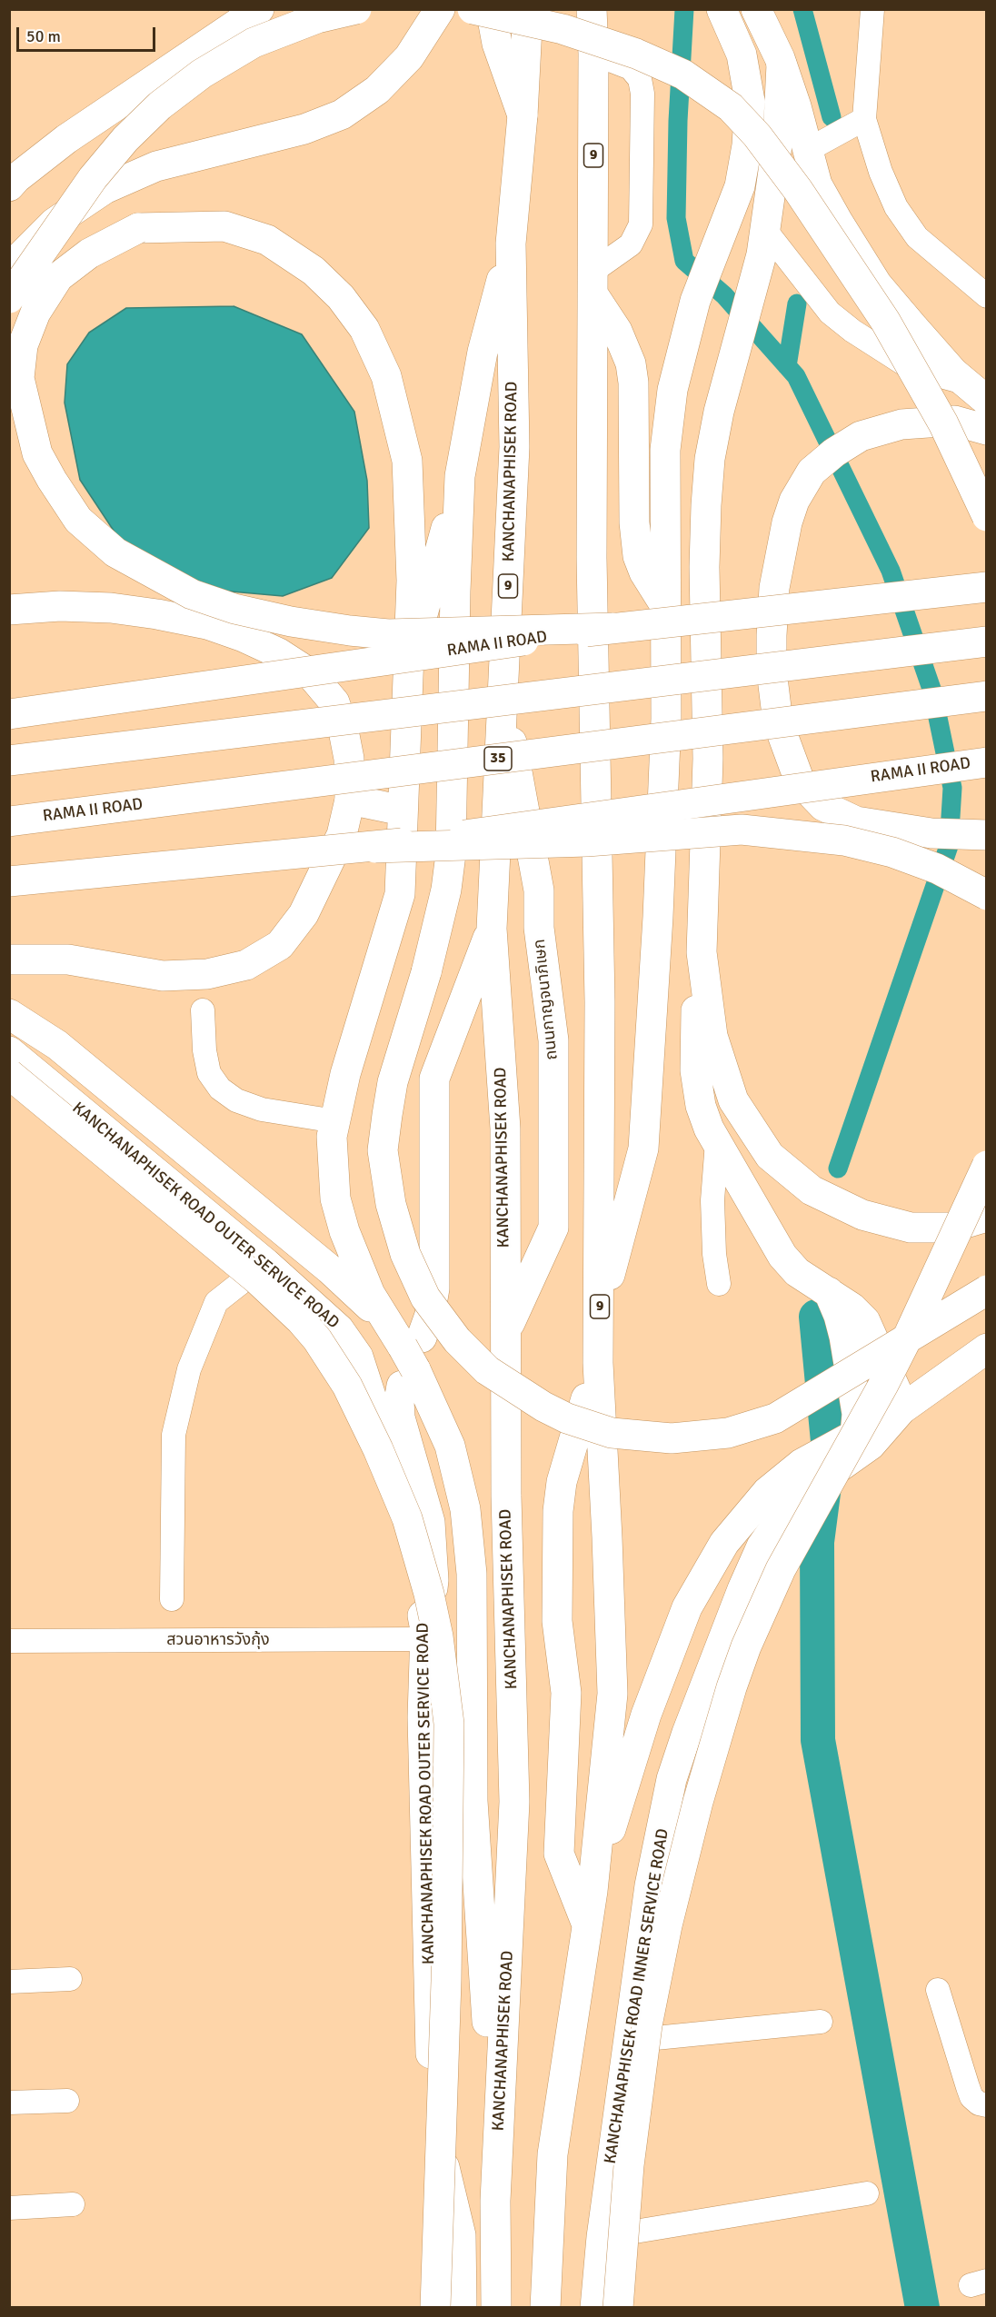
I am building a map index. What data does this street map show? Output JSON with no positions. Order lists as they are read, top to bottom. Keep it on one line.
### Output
{"streets":{"main road":["9","KANCHANAPHISEK ROAD","RAMA II ROAD","35","ถนนกาญจนาภิเษก","KANCHANAPHISEK ROAD OUTER SERVICE ROAD","KANCHANAPHISEK ROAD INNER SERVICE ROAD"],"street":["สวนอาหารวังกุ้ง"]},"crossings":[["KANCHANAPHISEK ROAD","ถนนกาญจนาภิเษก"],["KANCHANAPHISEK ROAD OUTER SERVICE ROAD","สวนอาหารวังกุ้ง"]],"scale_bar":"50 m"}
